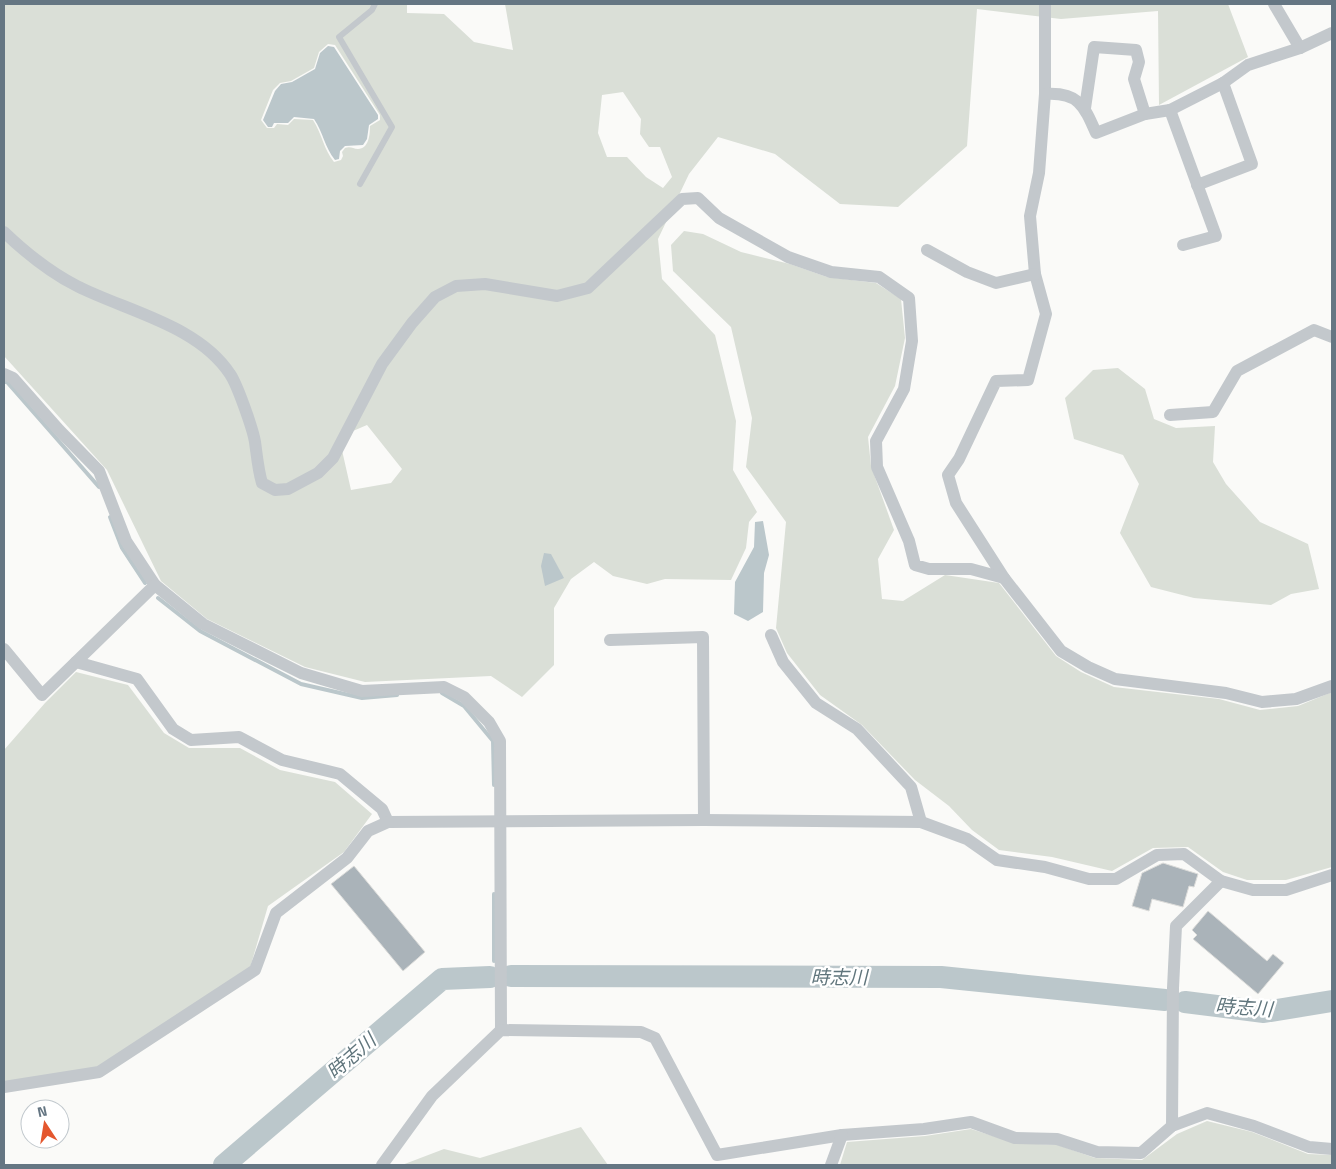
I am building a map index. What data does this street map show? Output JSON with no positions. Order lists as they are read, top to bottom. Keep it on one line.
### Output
{"water":["時志川"],"north":"top"}
